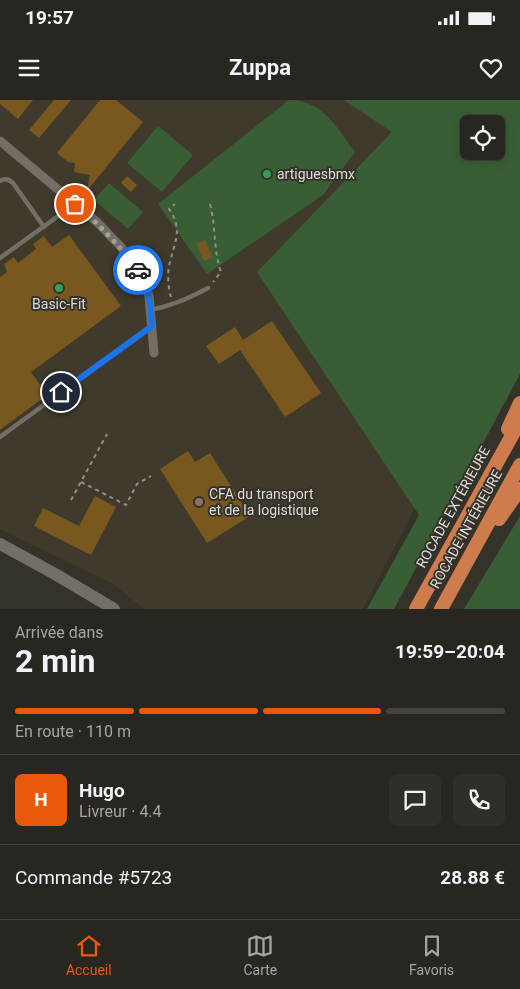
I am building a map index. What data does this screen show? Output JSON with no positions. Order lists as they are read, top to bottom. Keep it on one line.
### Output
{"streets":{"highway":["ROCADE EXTÉRIEURE","ROCADE INTÉRIEURE"]},"places":["artiguesbmx","Basic-Fit","CFA du transport et de la logistique"],"page":{"status":"19:57","header":"Zuppa","heading":["2 min","Arrivée dans","19:59–20:04"],"panel":["Hugo","Livreur · 4.4","Commande #5723","28.88 €"],"bar":"En route · 110 m","round":"H","tabs":["Accueil","Carte","Favoris"]}}
